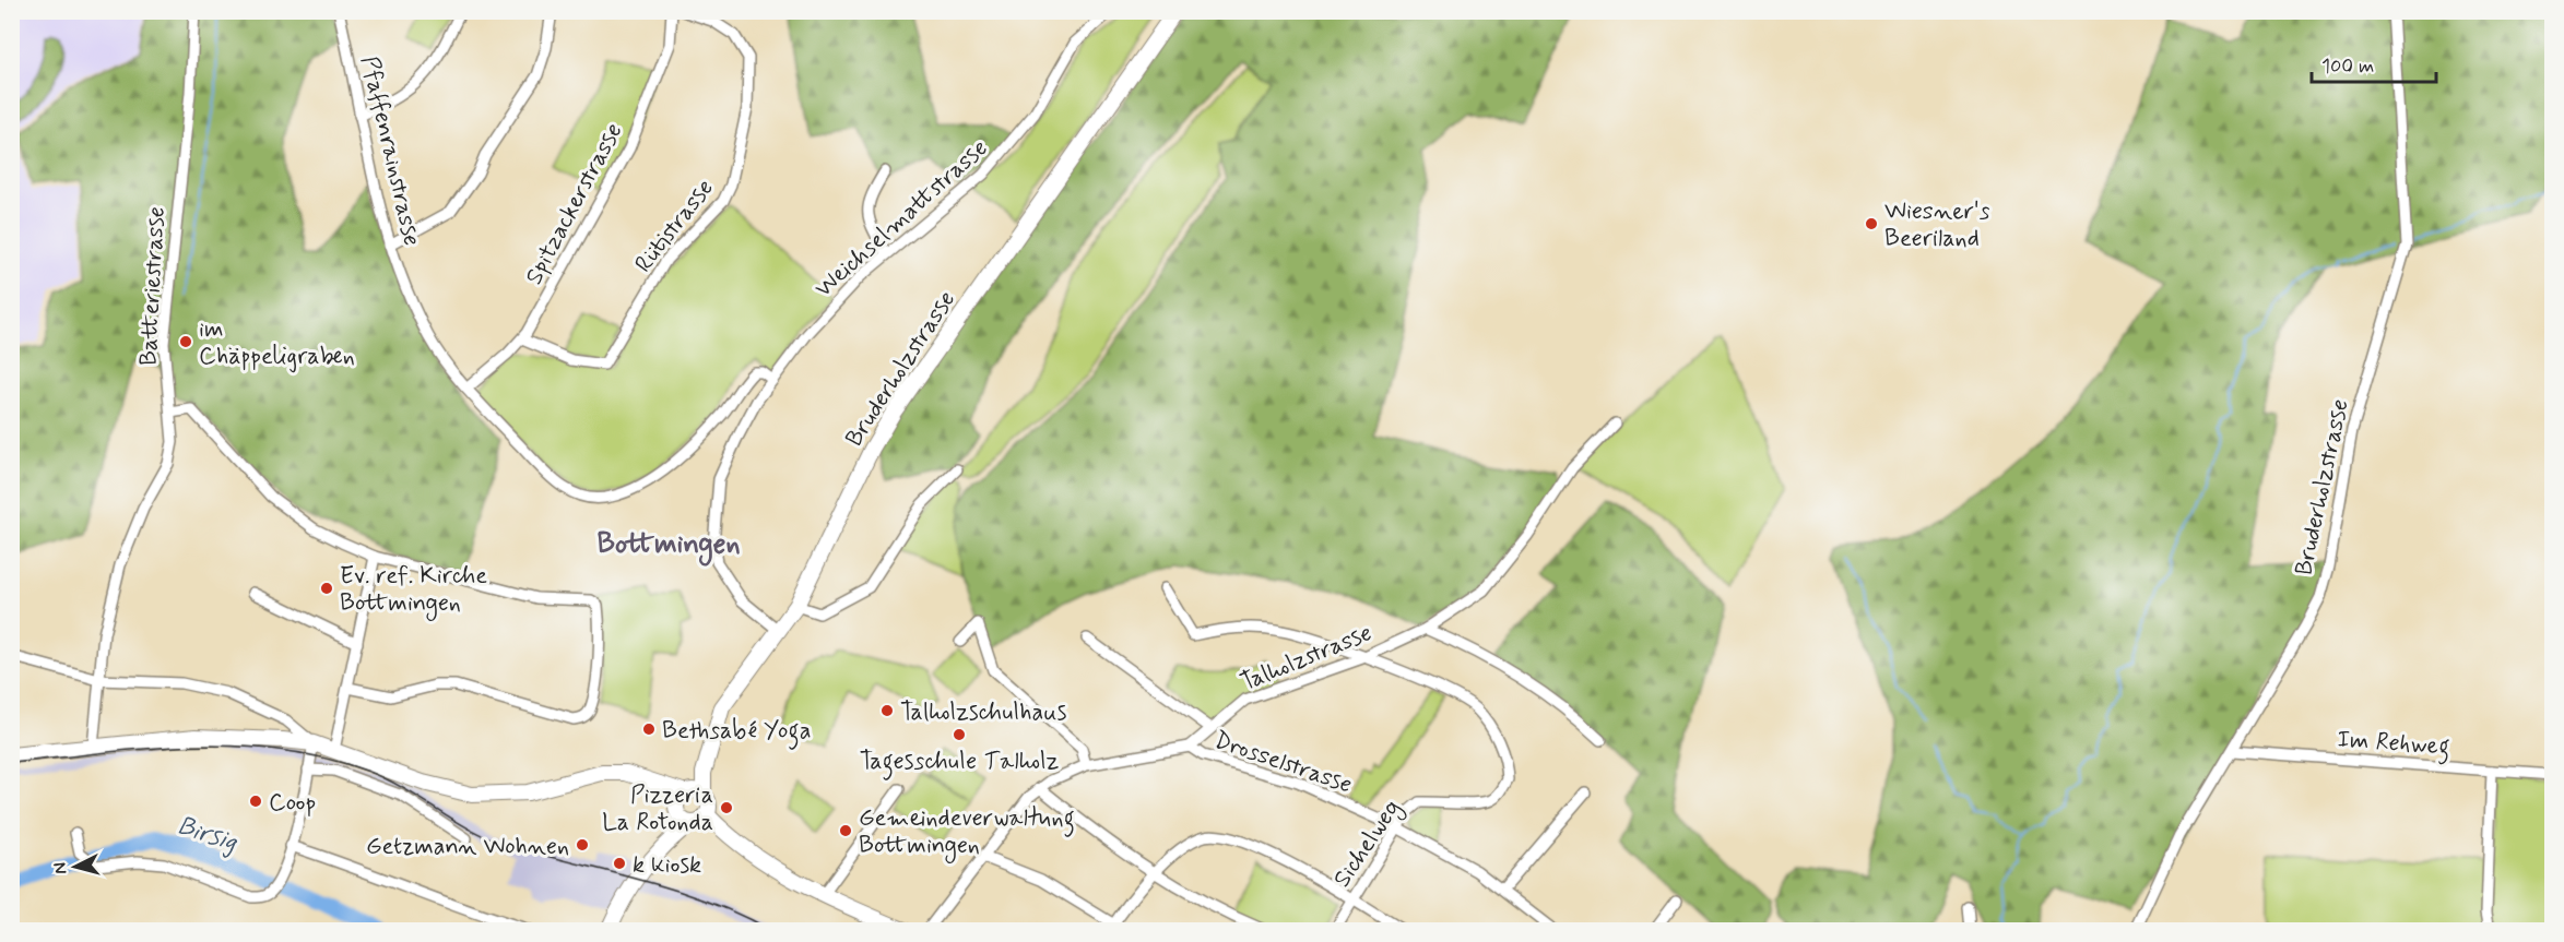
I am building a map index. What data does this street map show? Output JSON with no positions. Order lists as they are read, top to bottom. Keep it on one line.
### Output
{"streets":{"main road":["Bruderholzstrasse"],"street":["Pfaffenrainstrasse","Spitzackerstrasse","Weichselmattstrasse","Rütistrasse","Batteriestrasse","Talholzstrasse","Im Rehweg","Drosselstrasse","Sichelweg"]},"crossings":[["Pfaffenrainstrasse","Spitzackerstrasse"],["Pfaffenrainstrasse","Weichselmattstrasse"],["Spitzackerstrasse","Rütistrasse"],["Weichselmattstrasse","Bruderholzstrasse"],["Bruderholzstrasse","Im Rehweg"],["Talholzstrasse","Drosselstrasse"],["Talholzstrasse","Sichelweg"],["Drosselstrasse","Sichelweg"]],"districts":["Bottmingen"],"water":["Birsig"],"places":["Wiesner's Beeriland","im Chäppeligraben","Ev. ref. Kirche Bottmingen","Talholzschulhaus","Bethsabé Yoga","Tagesschule Talholz","Coop","Pizzeria La Rotonda","Gemeindeverwaltung Bottmingen","Getzmann Wohnen","k kiosk"],"scale_bar":"100 m","north":"left"}
